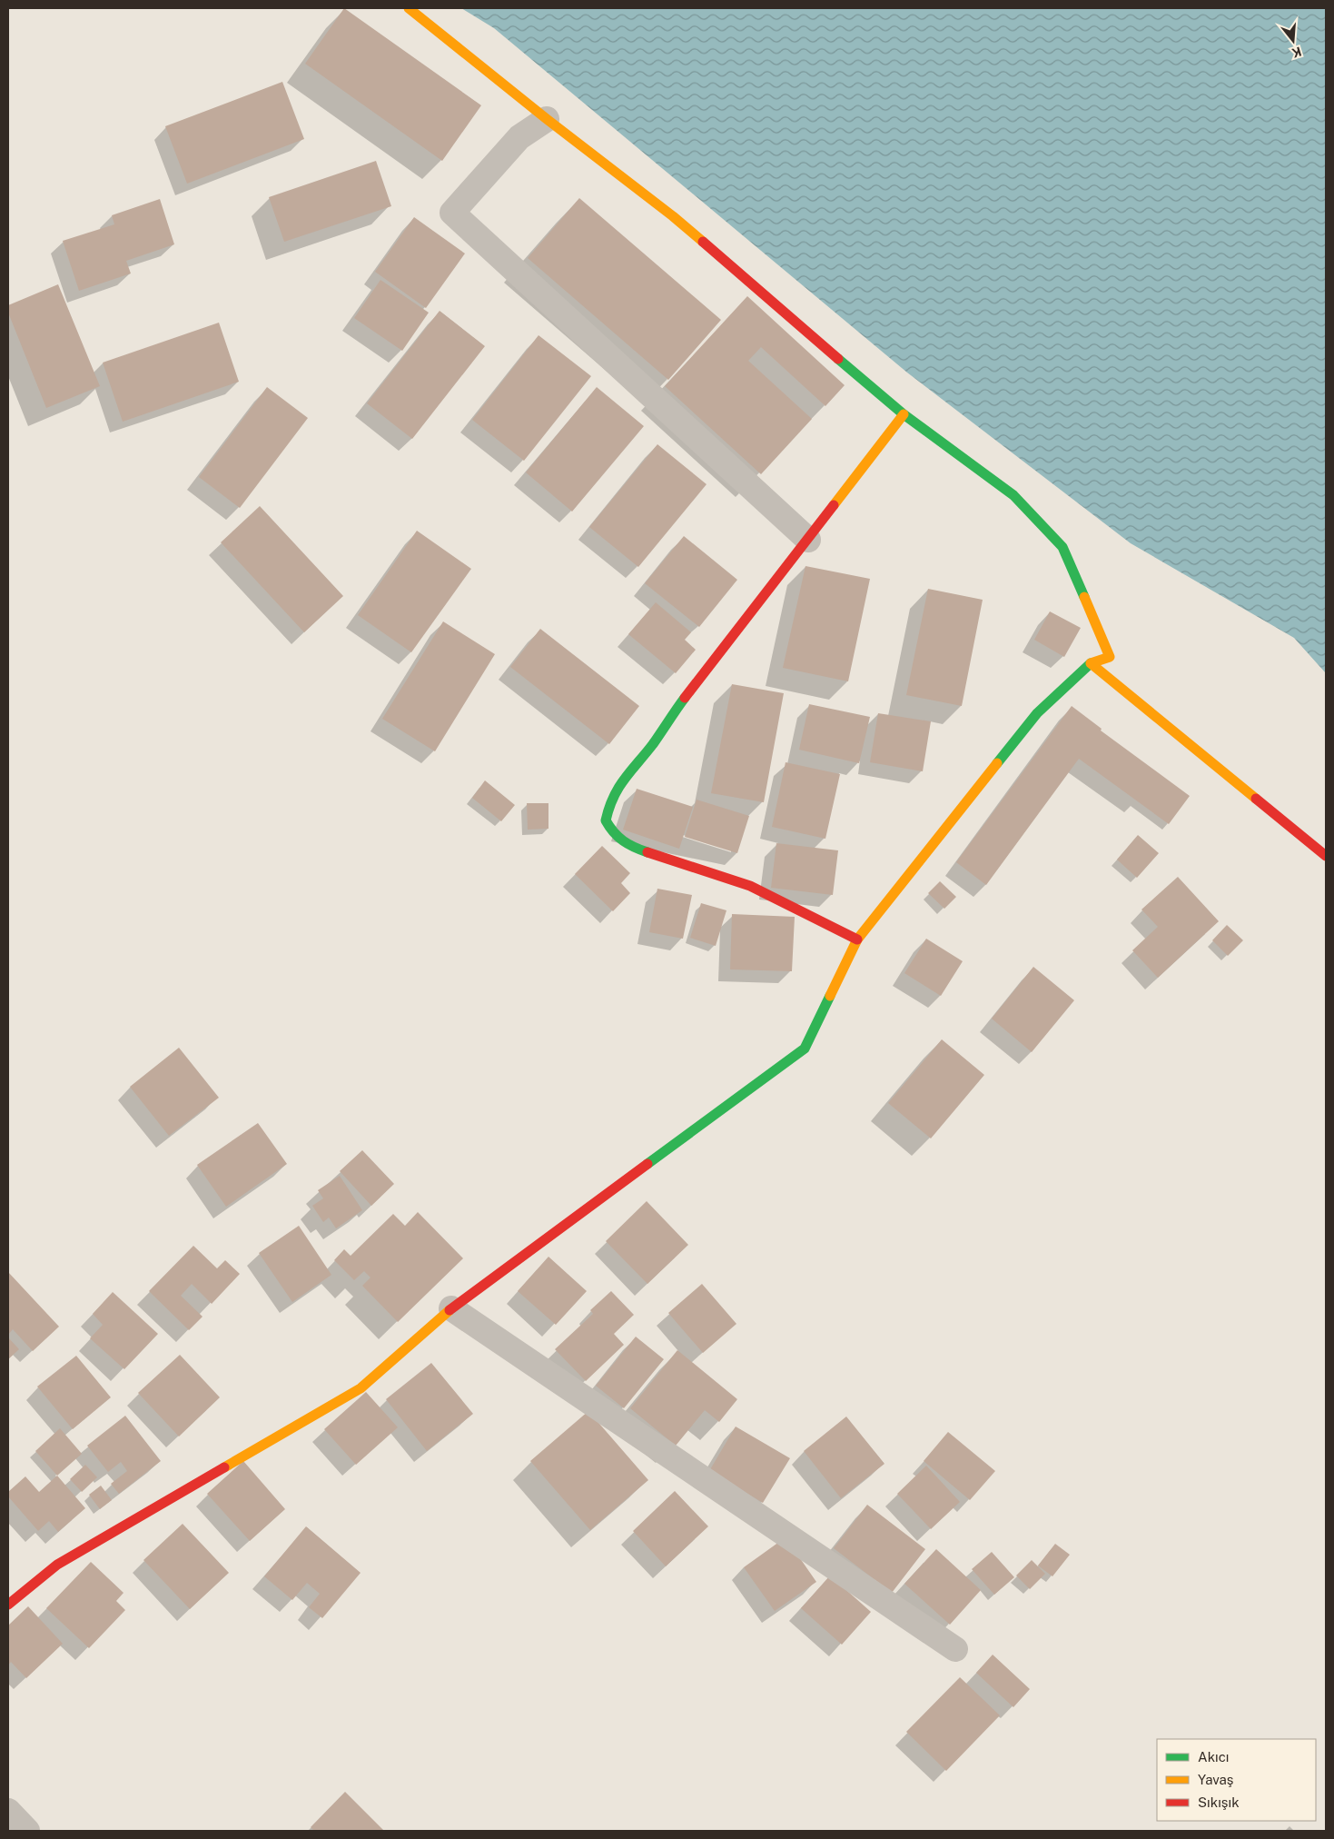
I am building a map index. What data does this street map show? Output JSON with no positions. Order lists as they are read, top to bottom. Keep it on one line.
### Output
{"legend":["Akıcı","Yavaş","Sıkışık"],"north":"bottom"}
